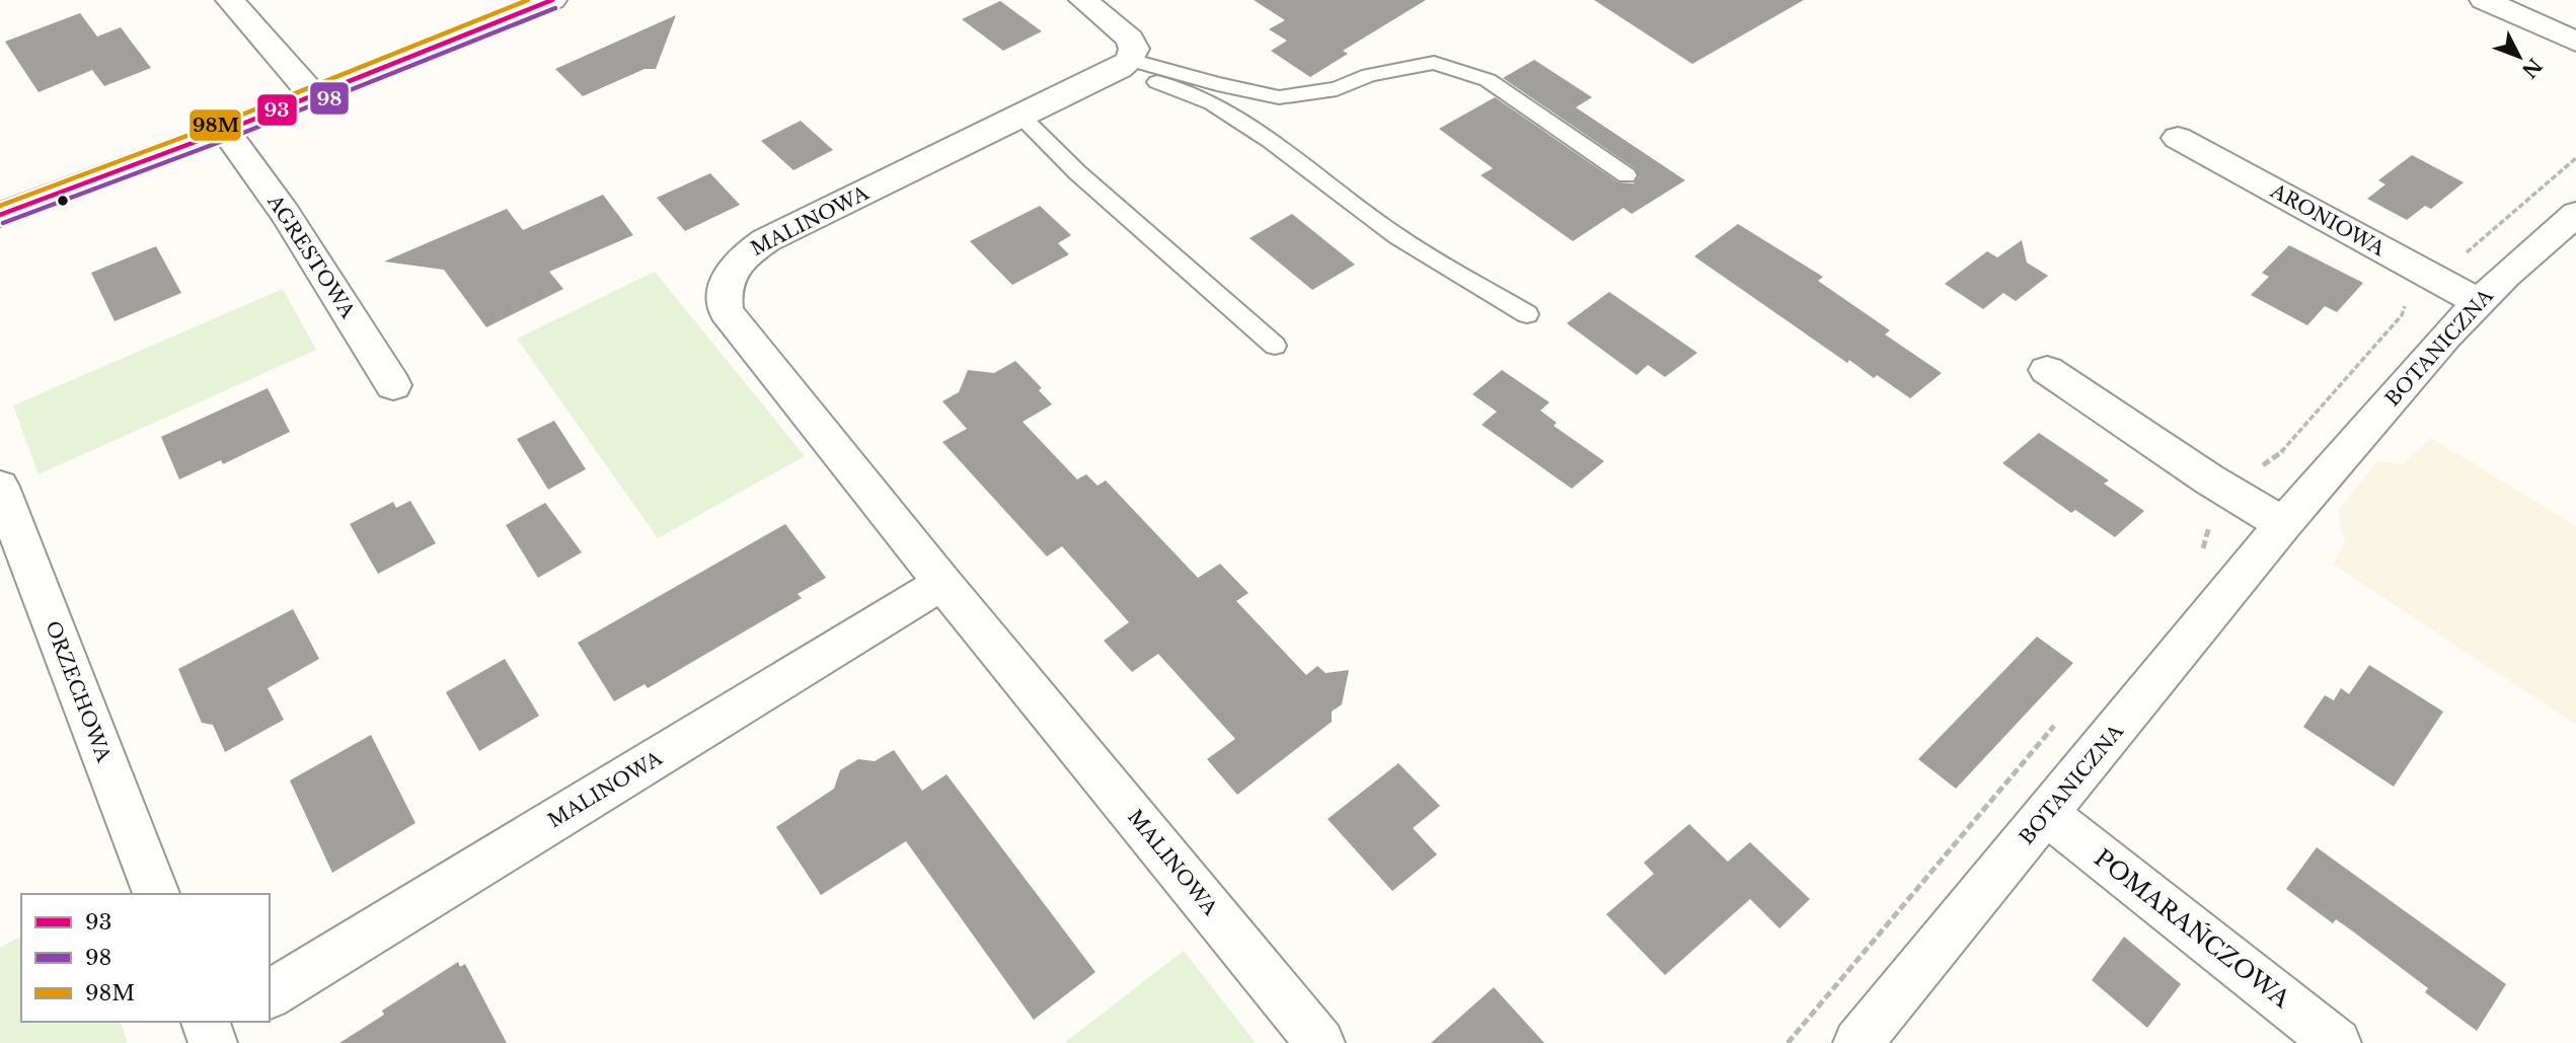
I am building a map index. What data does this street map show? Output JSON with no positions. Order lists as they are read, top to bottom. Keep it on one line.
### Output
{"streets":{"street":["ARONIOWA","MALINOWA","AGRESTOWA","BOTANICZNA","ORZECHOWA","POMARAŃCZOWA"]},"crossings":[["ARONIOWA","BOTANICZNA"],["BOTANICZNA","POMARAŃCZOWA"]],"lines":["transit line 93","transit line 98M","transit line 98"],"legend":["93","98","98M"],"north":"bottom right"}
